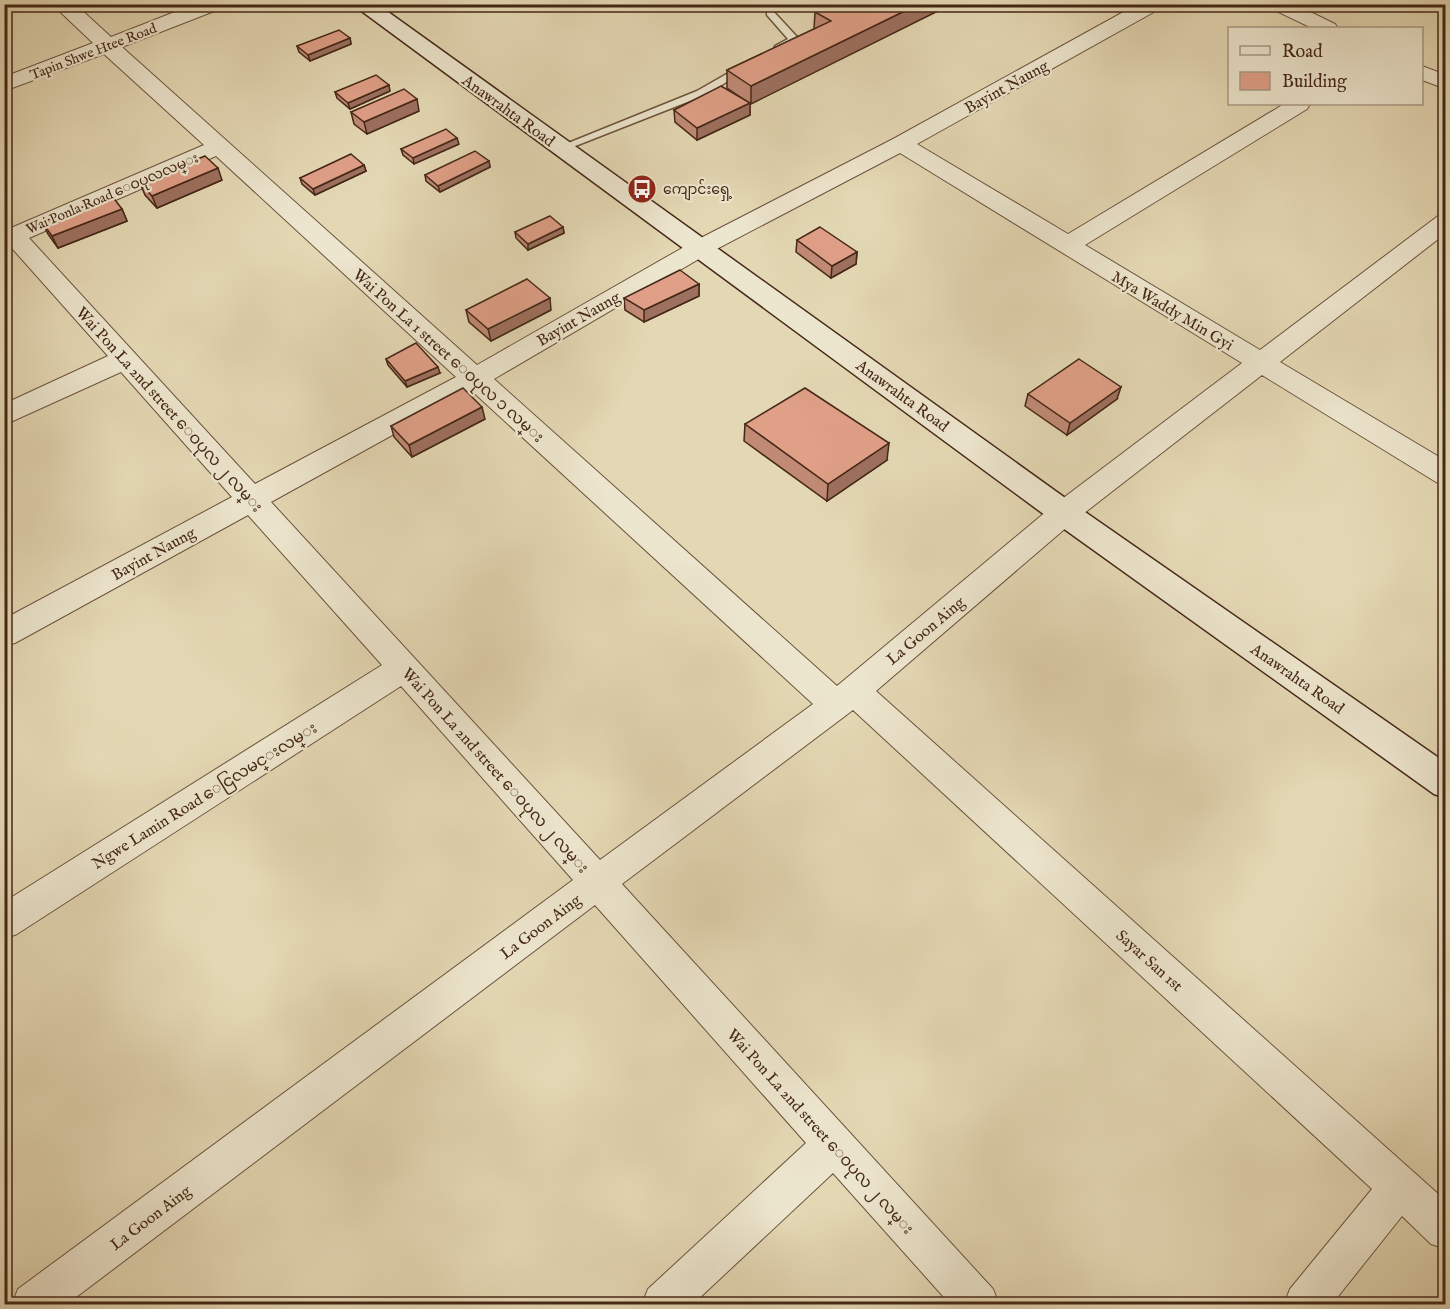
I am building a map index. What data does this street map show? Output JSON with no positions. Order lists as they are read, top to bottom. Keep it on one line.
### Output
{"streets":{"main road":["Anawrahta Road"],"street":["Tapin Shwe Htee Road","Bayint Naung","Wai Ponla Road ေဝပုလလမ္း","Mya Waddy Min Gyi","Wai Pon La 1 street ေဝပုလ ၁ လမ္း","Wai Pon La 2nd street ေဝပုလ ၂ လမ္း","La Goon Aing","Ngwe Lamin Road ေငြလမင္းလမ္း","Sayar San 1st"]},"crossings":[["Tapin Shwe Htee Road","Wai Pon La 1 street ေဝပုလ ၁ လမ္း"],["Bayint Naung","Anawrahta Road"],["Bayint Naung","Mya Waddy Min Gyi"],["Bayint Naung","Wai Pon La 1 street ေဝပုလ ၁ လမ္း"],["Bayint Naung","Wai Pon La 2nd street ေဝပုလ ၂ လမ္း"],["Anawrahta Road","La Goon Aing"],["Wai Ponla Road ေဝပုလလမ္း","Wai Pon La 1 street ေဝပုလ ၁ လမ္း"],["Wai Ponla Road ေဝပုလလမ္း","Wai Pon La 2nd street ေဝပုလ ၂ လမ္း"],["Mya Waddy Min Gyi","La Goon Aing"],["Wai Pon La 1 street ေဝပုလ ၁ လမ္း","La Goon Aing"],["Wai Pon La 1 street ေဝပုလ ၁ လမ္း","Sayar San 1st"],["Wai Pon La 2nd street ေဝပုလ ၂ လမ္း","La Goon Aing"],["Wai Pon La 2nd street ေဝပုလ ၂ လမ္း","Ngwe Lamin Road ေငြလမင္းလမ္း"],["La Goon Aing","Sayar San 1st"]],"places":{"bus stop":["ကျောင်းရှေ့"]},"legend":["Road","Building"]}
